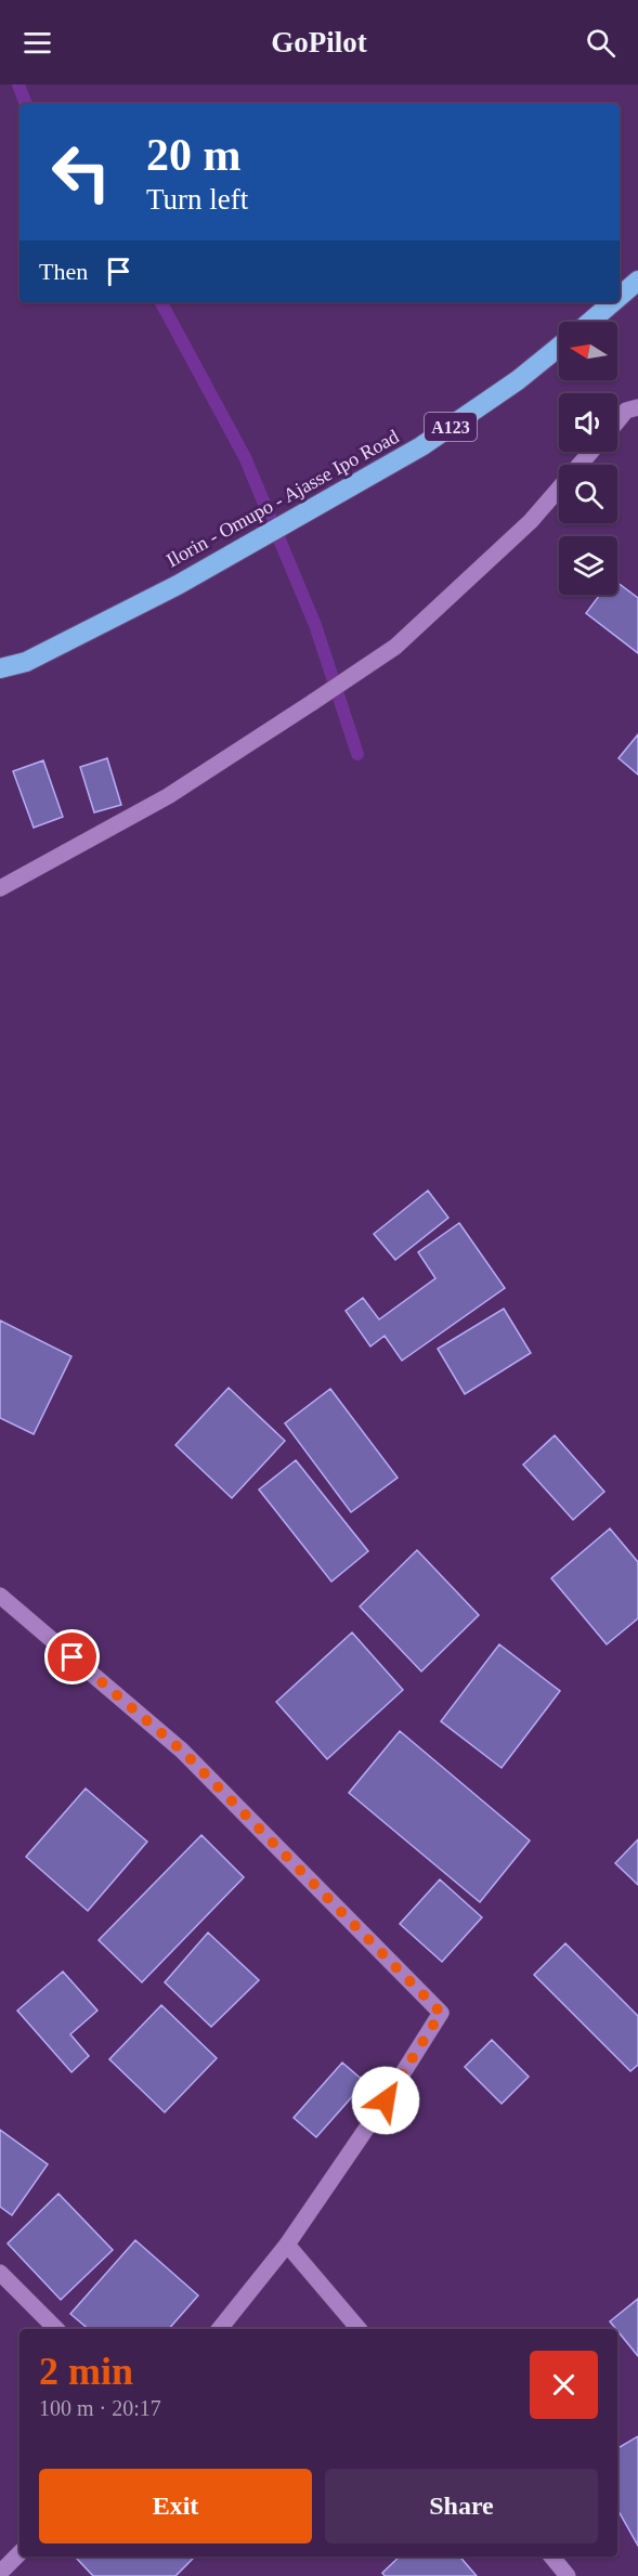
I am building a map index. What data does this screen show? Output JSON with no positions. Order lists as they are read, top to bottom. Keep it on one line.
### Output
{"streets":{"highway":["A123","Ilorin - Omupo - Ajasse Ipo Road"]},"north":"left","page":{"header":"GoPilot","turn":["20 m","Turn left"],"then":"Then","heading":["2 min","100 m · 20:17"],"buttons":["Exit","Share"]}}
